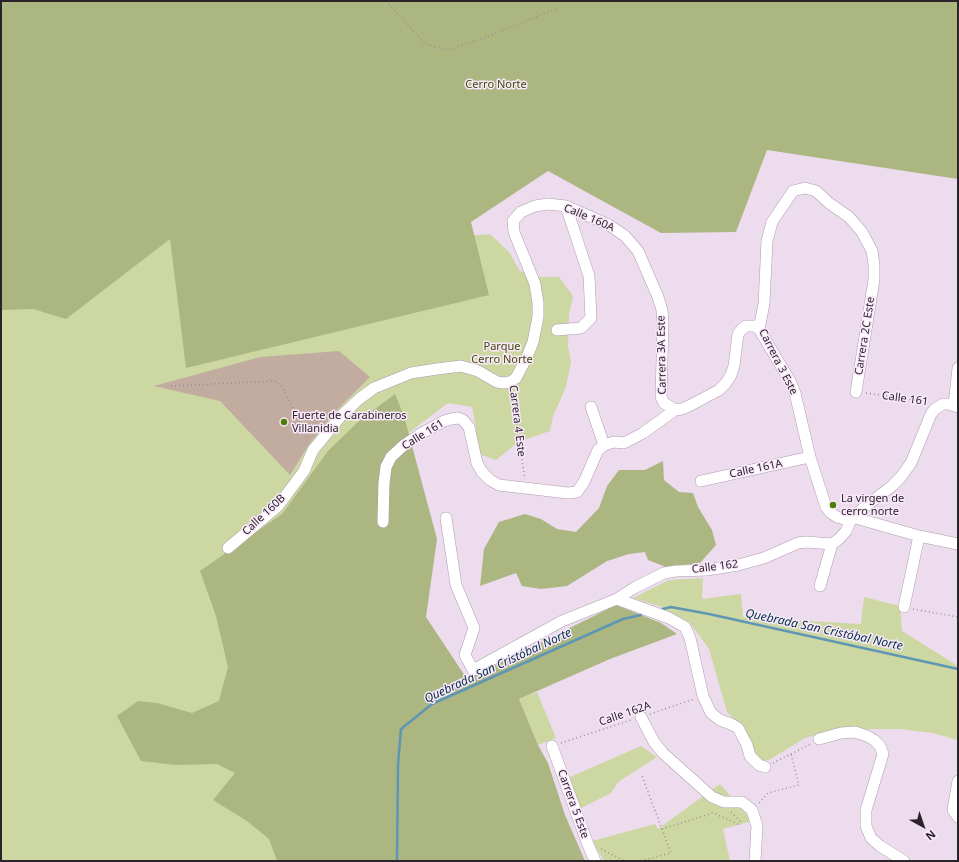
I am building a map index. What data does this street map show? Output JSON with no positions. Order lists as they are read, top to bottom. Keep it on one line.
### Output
{"streets":{"street":["Calle 160A","Carrera 2C Este","Carrera 3A Este","Carrera 3 Este","Calle 161","Carrera 4 Este","Calle 161A","Calle 160B","Calle 162","Carrera 5 Este"],"path":["Calle 162A"]},"crossings":[["Calle 160A","Carrera 3A Este"],["Calle 160A","Carrera 4 Este"],["Carrera 2C Este","Carrera 3 Este"],["Carrera 2C Este","Calle 161"],["Carrera 3 Este","Calle 161A"],["Calle 161","Carrera 4 Este"],["Carrera 4 Este","Calle 160B"],["Calle 162A","Carrera 5 Este"]],"water":["Quebrada San Cristóbal Norte"],"parks":["Cerro Norte","Parque Cerro Norte"],"places":["Fuerte de Carabineros Villanidia","La virgen de cerro norte"],"north":"bottom right"}
